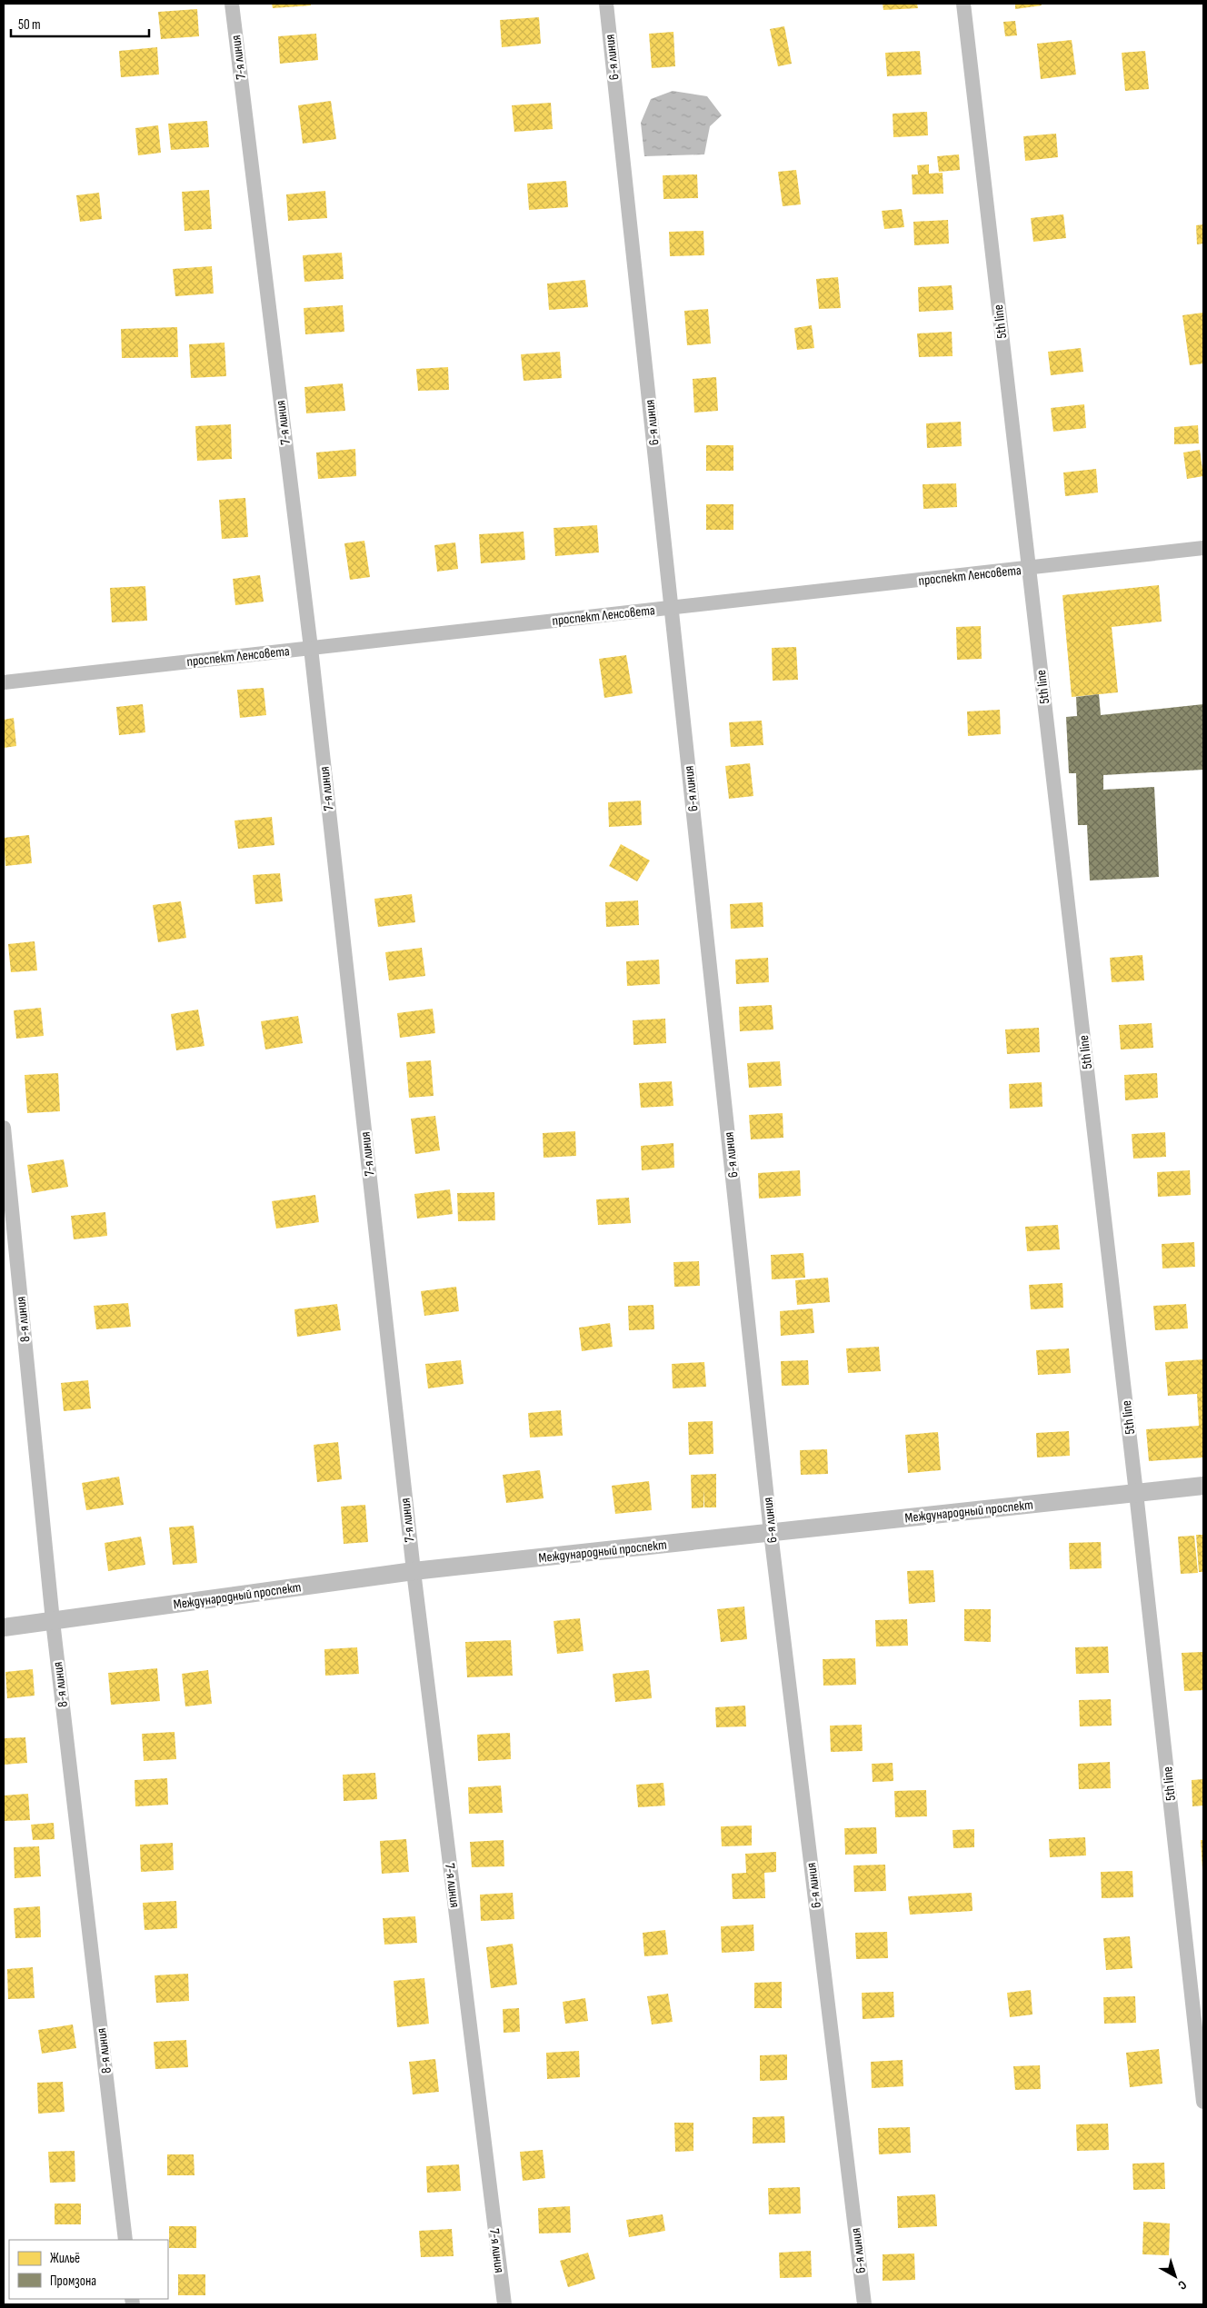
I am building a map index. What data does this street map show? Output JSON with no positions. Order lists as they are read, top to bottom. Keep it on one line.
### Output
{"streets":{"street":["7-я линия","6-я линия","5th line","проспект Ленсовета","8-я линия","Международный проспект"]},"crossings":[["7-я линия","проспект Ленсовета"],["7-я линия","Международный проспект"],["6-я линия","проспект Ленсовета"],["6-я линия","Международный проспект"],["5th line","проспект Ленсовета"],["5th line","Международный проспект"],["8-я линия","Международный проспект"]],"legend":["Жильё","Промзона"],"scale_bar":"50 m","north":"bottom right"}
